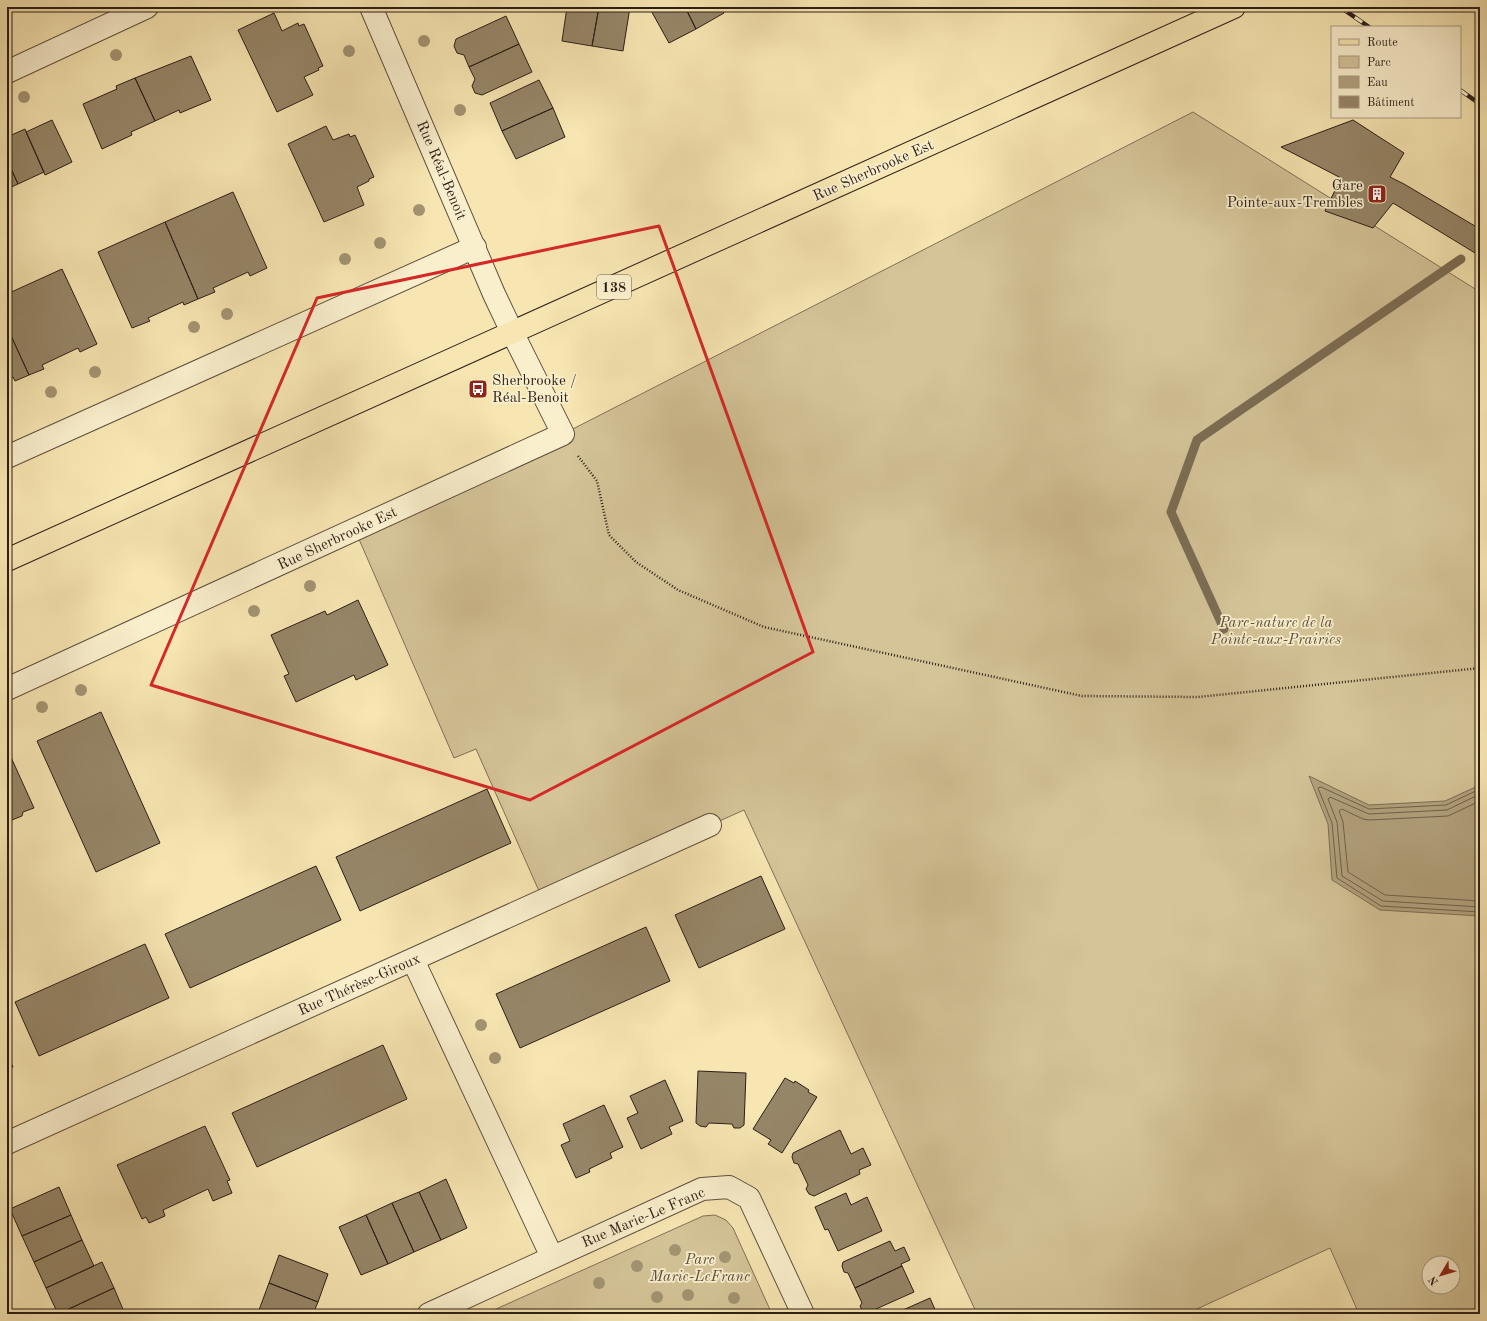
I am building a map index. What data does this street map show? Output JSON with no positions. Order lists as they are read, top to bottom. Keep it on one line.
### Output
{"streets":{"main road":["Rue Sherbrooke Est","138"],"street":["Rue Réal-Benoit","Rue Thérèse-Giroux","Rue Marie-Le Franc"]},"crossings":[["Rue Réal-Benoit","Rue Sherbrooke Est"]],"parks":["Parc-nature de la Pointe-aux-Prairies","Parc Marie-LeFranc"],"places":{"building":["Gare Pointe-aux-Trembles"],"bus stop":["Sherbrooke / Réal-Benoit"]},"legend":["Route","Parc","Eau","Bâtiment"],"north":"bottom left"}
